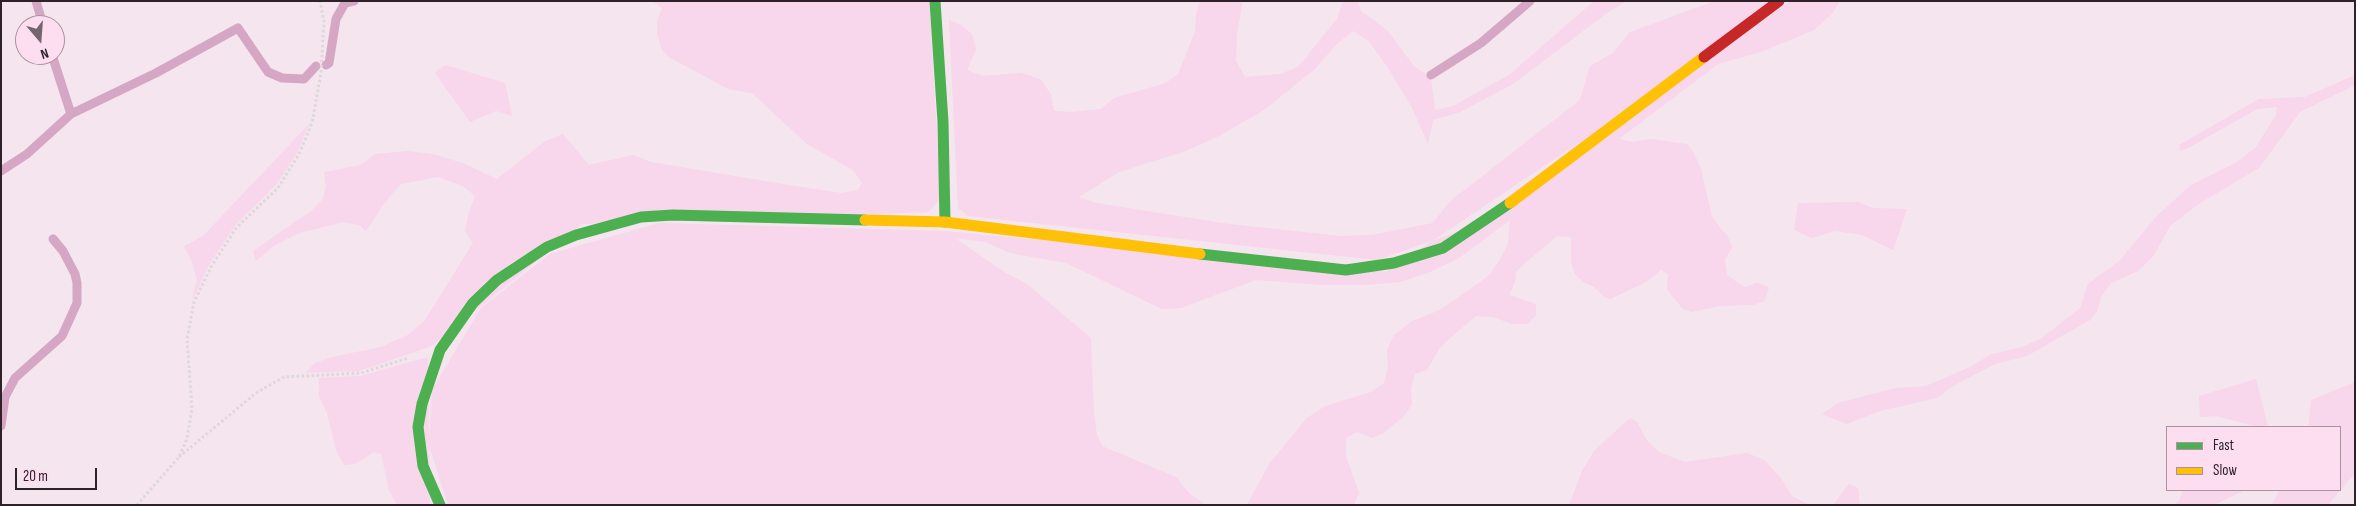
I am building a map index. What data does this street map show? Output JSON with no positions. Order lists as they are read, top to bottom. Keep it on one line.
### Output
{"legend":["Fast","Slow"],"scale_bar":"20 m","north":"bottom"}
